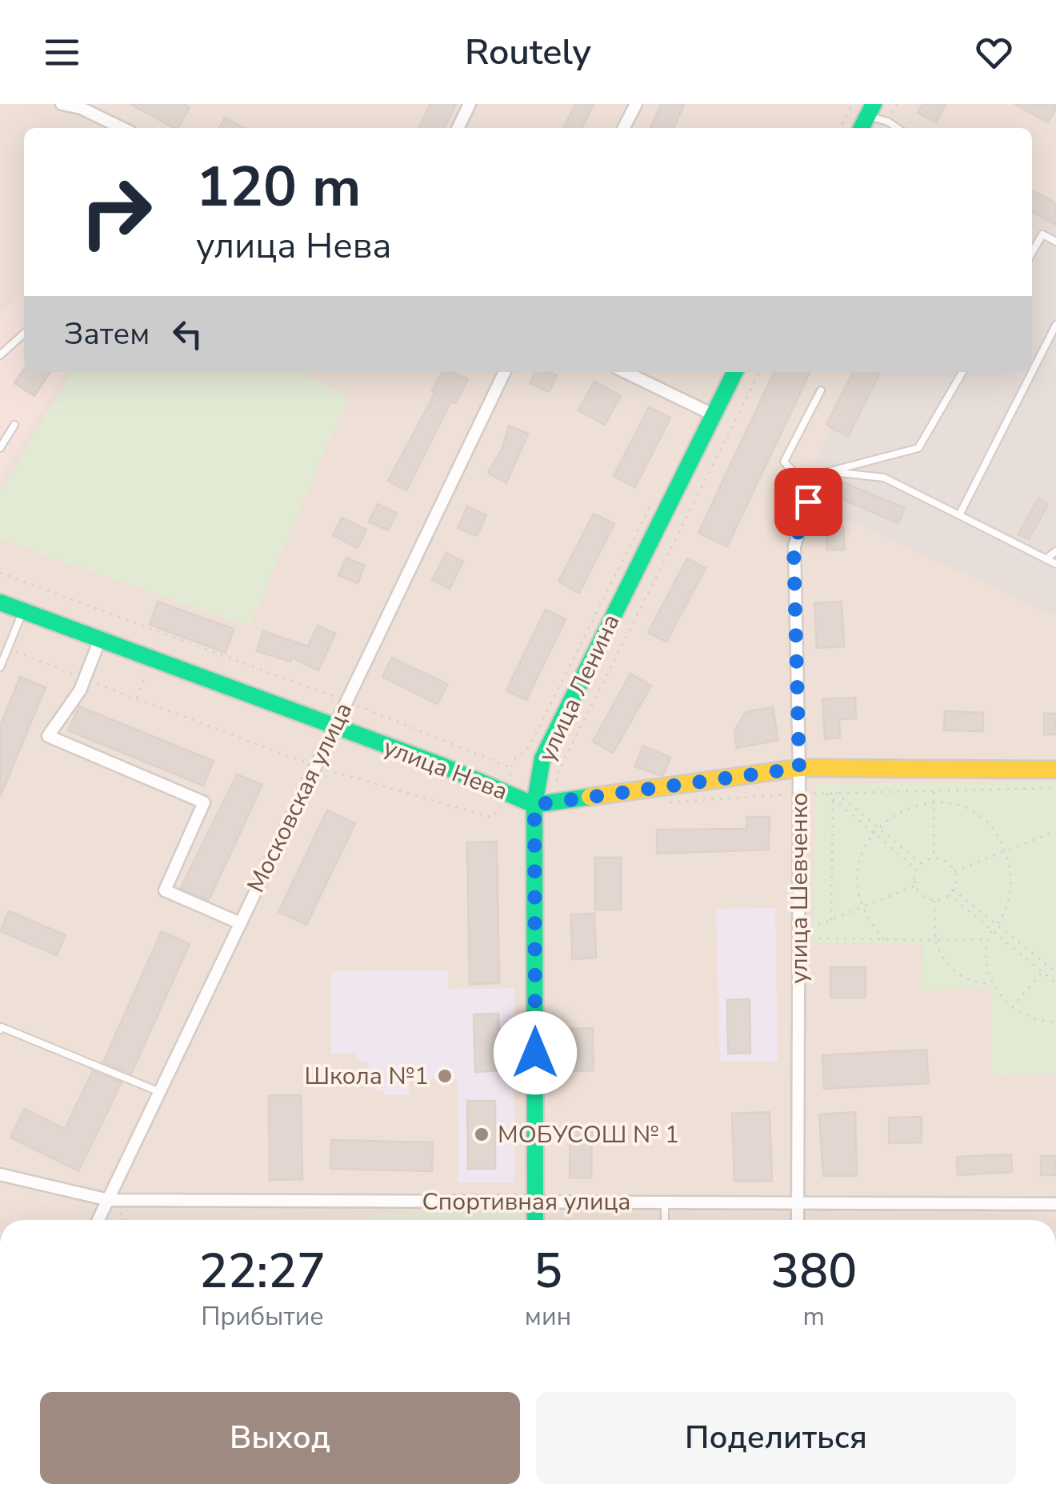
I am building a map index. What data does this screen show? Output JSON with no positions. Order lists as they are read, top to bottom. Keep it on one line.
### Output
{"streets":{"main road":["улица Ленина","улица Нева"],"street":["Московская улица","улица Шевченко","Спортивная улица"]},"crossings":[["улица Ленина","улица Нева"],["улица Ленина","Спортивная улица"],["улица Нева","Московская улица"],["улица Нева","улица Шевченко"],["Московская улица","Спортивная улица"],["улица Шевченко","Спортивная улица"]],"places":["Школа №1","МОБУСОШ № 1"],"page":{"header":"Routely","turn":["120 m","улица Нева"],"then":"Затем","eta":["22:27","Прибытие","5","мин","380","m"],"buttons":["Выход","Поделиться"]}}
